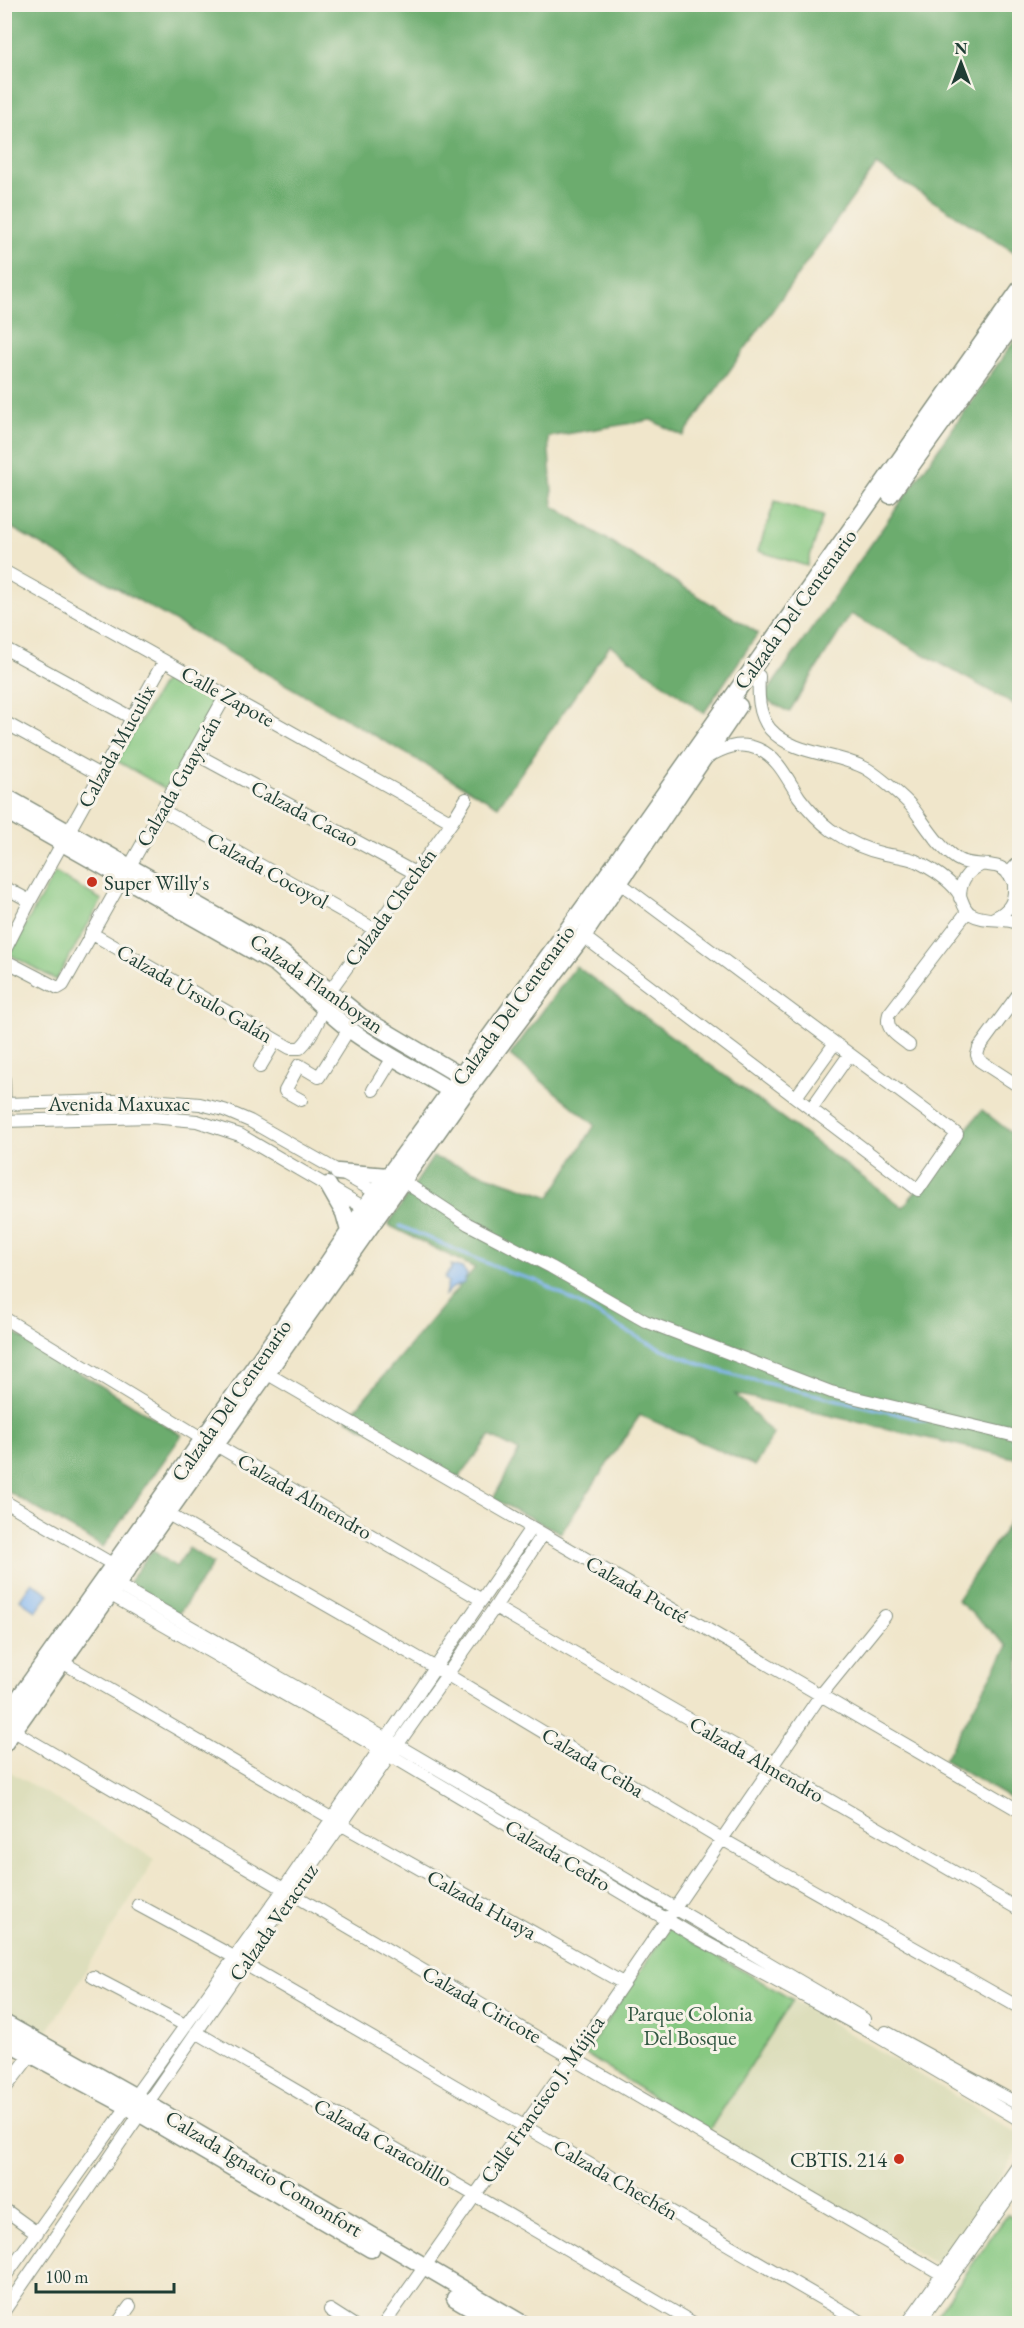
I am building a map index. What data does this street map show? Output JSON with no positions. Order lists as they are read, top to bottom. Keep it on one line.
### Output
{"streets":{"main road":["Calzada Del Centenario","Calzada Flamboyan","Calzada Ignacio Comonfort"],"street":["Calle Zapote","Calzada Muculix","Calzada Guayacán","Calzada Cacao","Calzada Cocoyol","Calzada Chechén","Calzada Úrsulo Galán","Avenida Maxuxac","Calzada Almendro","Calzada Pucté","Calzada Ceiba","Calzada Cedro","Calzada Huaya","Calzada Veracruz","Calzada Ciricote","Calle Francisco J. Mújica","Calzada Caracolillo"]},"crossings":[["Calzada Del Centenario","Calzada Flamboyan"],["Calzada Del Centenario","Avenida Maxuxac"],["Calzada Del Centenario","Calzada Almendro"],["Calzada Del Centenario","Calzada Pucté"],["Calzada Del Centenario","Calzada Ceiba"],["Calzada Del Centenario","Calzada Cedro"],["Calzada Del Centenario","Calzada Huaya"],["Calzada Del Centenario","Calzada Ciricote"],["Calle Zapote","Calzada Muculix"],["Calle Zapote","Calzada Guayacán"],["Calle Zapote","Calzada Chechén"],["Calzada Muculix","Calzada Flamboyan"],["Calzada Guayacán","Calzada Cacao"],["Calzada Guayacán","Calzada Cocoyol"],["Calzada Guayacán","Calzada Flamboyan"],["Calzada Guayacán","Calzada Úrsulo Galán"],["Calzada Cacao","Calzada Chechén"],["Calzada Cocoyol","Calzada Chechén"],["Calzada Chechén","Calzada Flamboyan"],["Calzada Chechén","Calzada Úrsulo Galán"],["Calzada Chechén","Calzada Veracruz"],["Calzada Chechén","Calle Francisco J. Mújica"],["Calzada Almendro","Calzada Veracruz"],["Calzada Almendro","Calle Francisco J. Mújica"],["Calzada Pucté","Calzada Veracruz"],["Calzada Pucté","Calle Francisco J. Mújica"],["Calzada Ceiba","Calzada Veracruz"],["Calzada Ceiba","Calle Francisco J. Mújica"],["Calzada Cedro","Calzada Veracruz"],["Calzada Cedro","Calle Francisco J. Mújica"],["Calzada Huaya","Calzada Veracruz"],["Calzada Huaya","Calle Francisco J. Mújica"],["Calzada Veracruz","Calzada Ciricote"],["Calzada Veracruz","Calzada Caracolillo"],["Calzada Veracruz","Calzada Ignacio Comonfort"],["Calzada Ciricote","Calle Francisco J. Mújica"],["Calle Francisco J. Mújica","Calzada Caracolillo"],["Calle Francisco J. Mújica","Calzada Ignacio Comonfort"]],"parks":["Parque Colonia Del Bosque"],"places":["Super Willy's","CBTIS. 214"],"scale_bar":"100 m","north":"top"}
